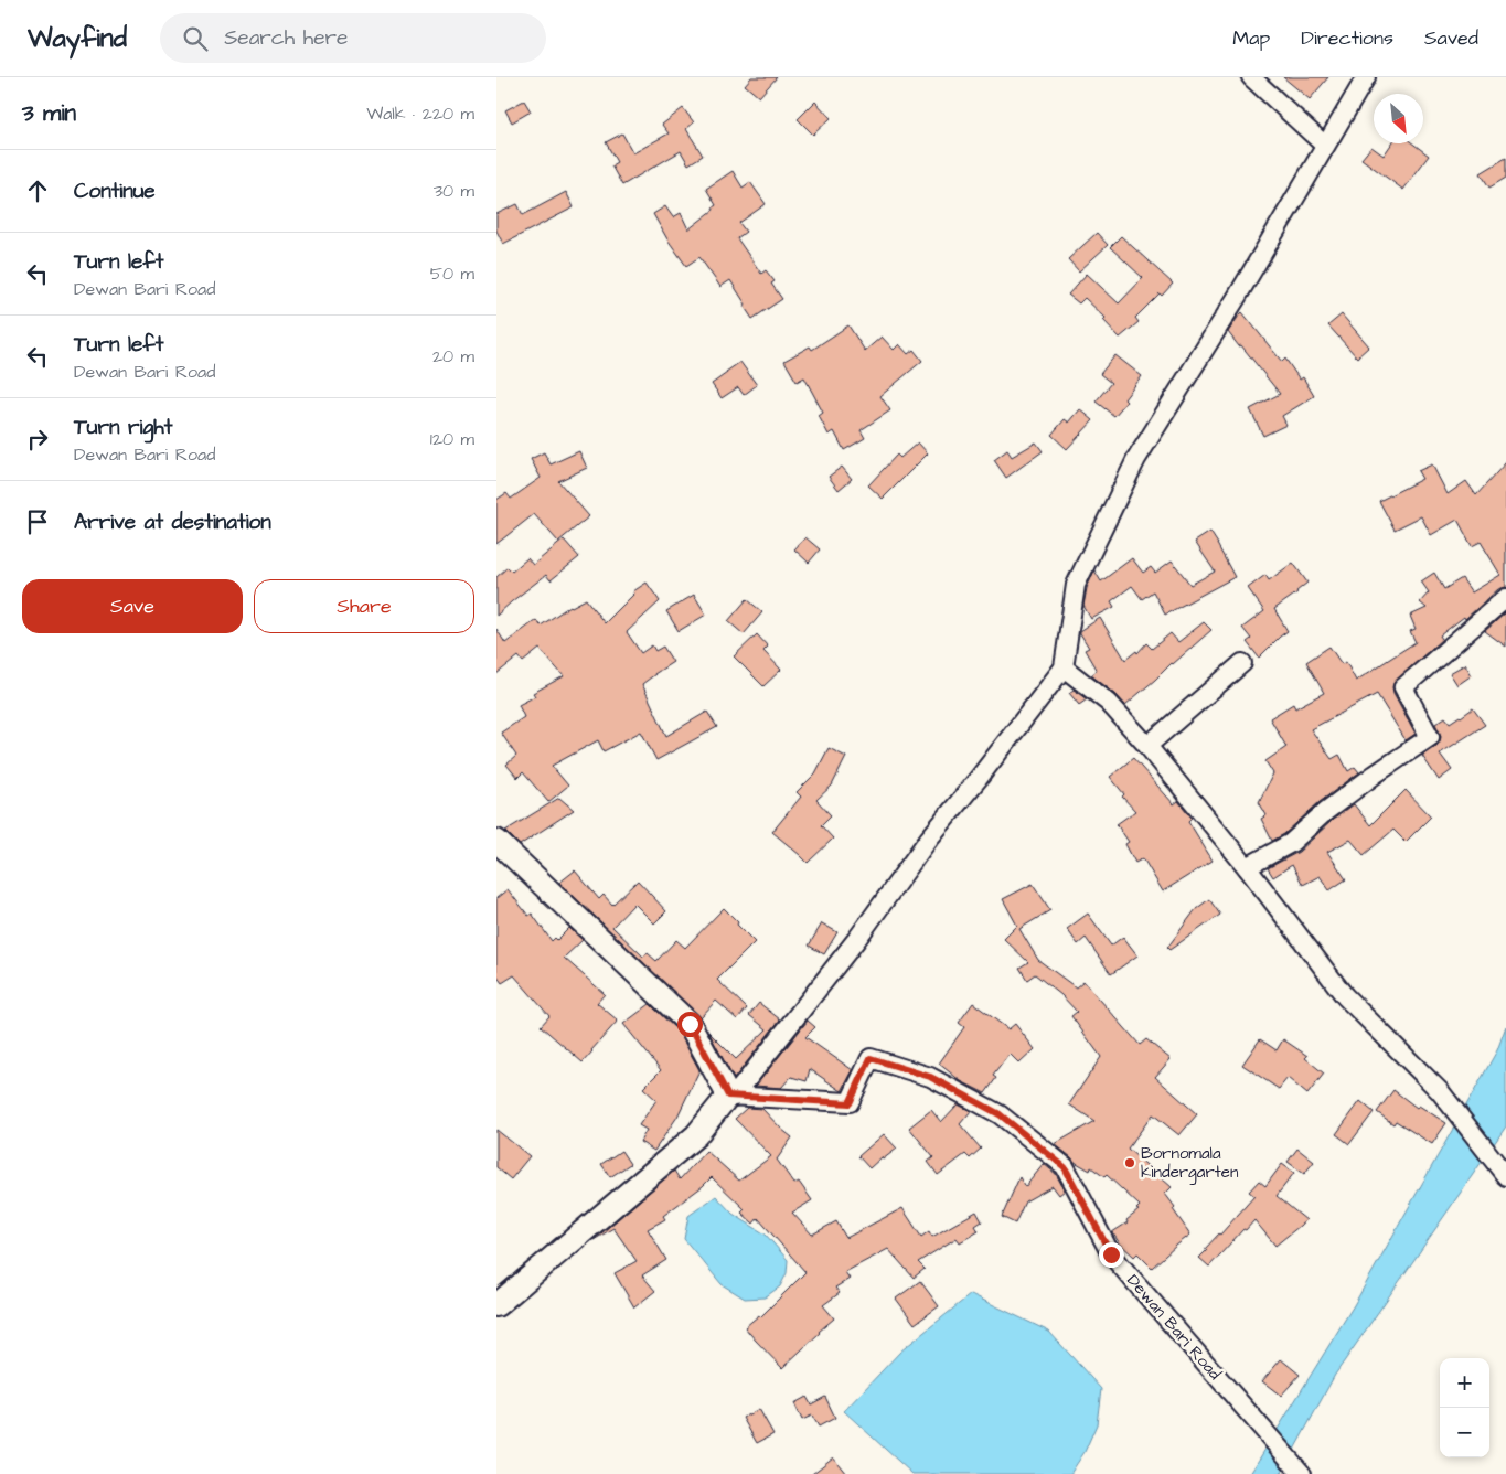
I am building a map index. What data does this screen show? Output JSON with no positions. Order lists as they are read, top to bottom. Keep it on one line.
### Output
{"streets":{"street":["Dewan Bari Road"]},"places":["Bornomala kindergarten"],"north":"bottom right","page":{"header":"Wayfind","search":"Search here","nav":["Map","Directions","Saved"],"heading":["3 min","Walk · 220 m"],"list":[["Continue","30 m"],["Turn left","Dewan Bari Road","50 m"],["Turn left","Dewan Bari Road","20 m"],["Turn right","Dewan Bari Road","120 m"],"Arrive at destination"],"buttons":["Save","Share"],"map_buttons":["+","−"]}}
